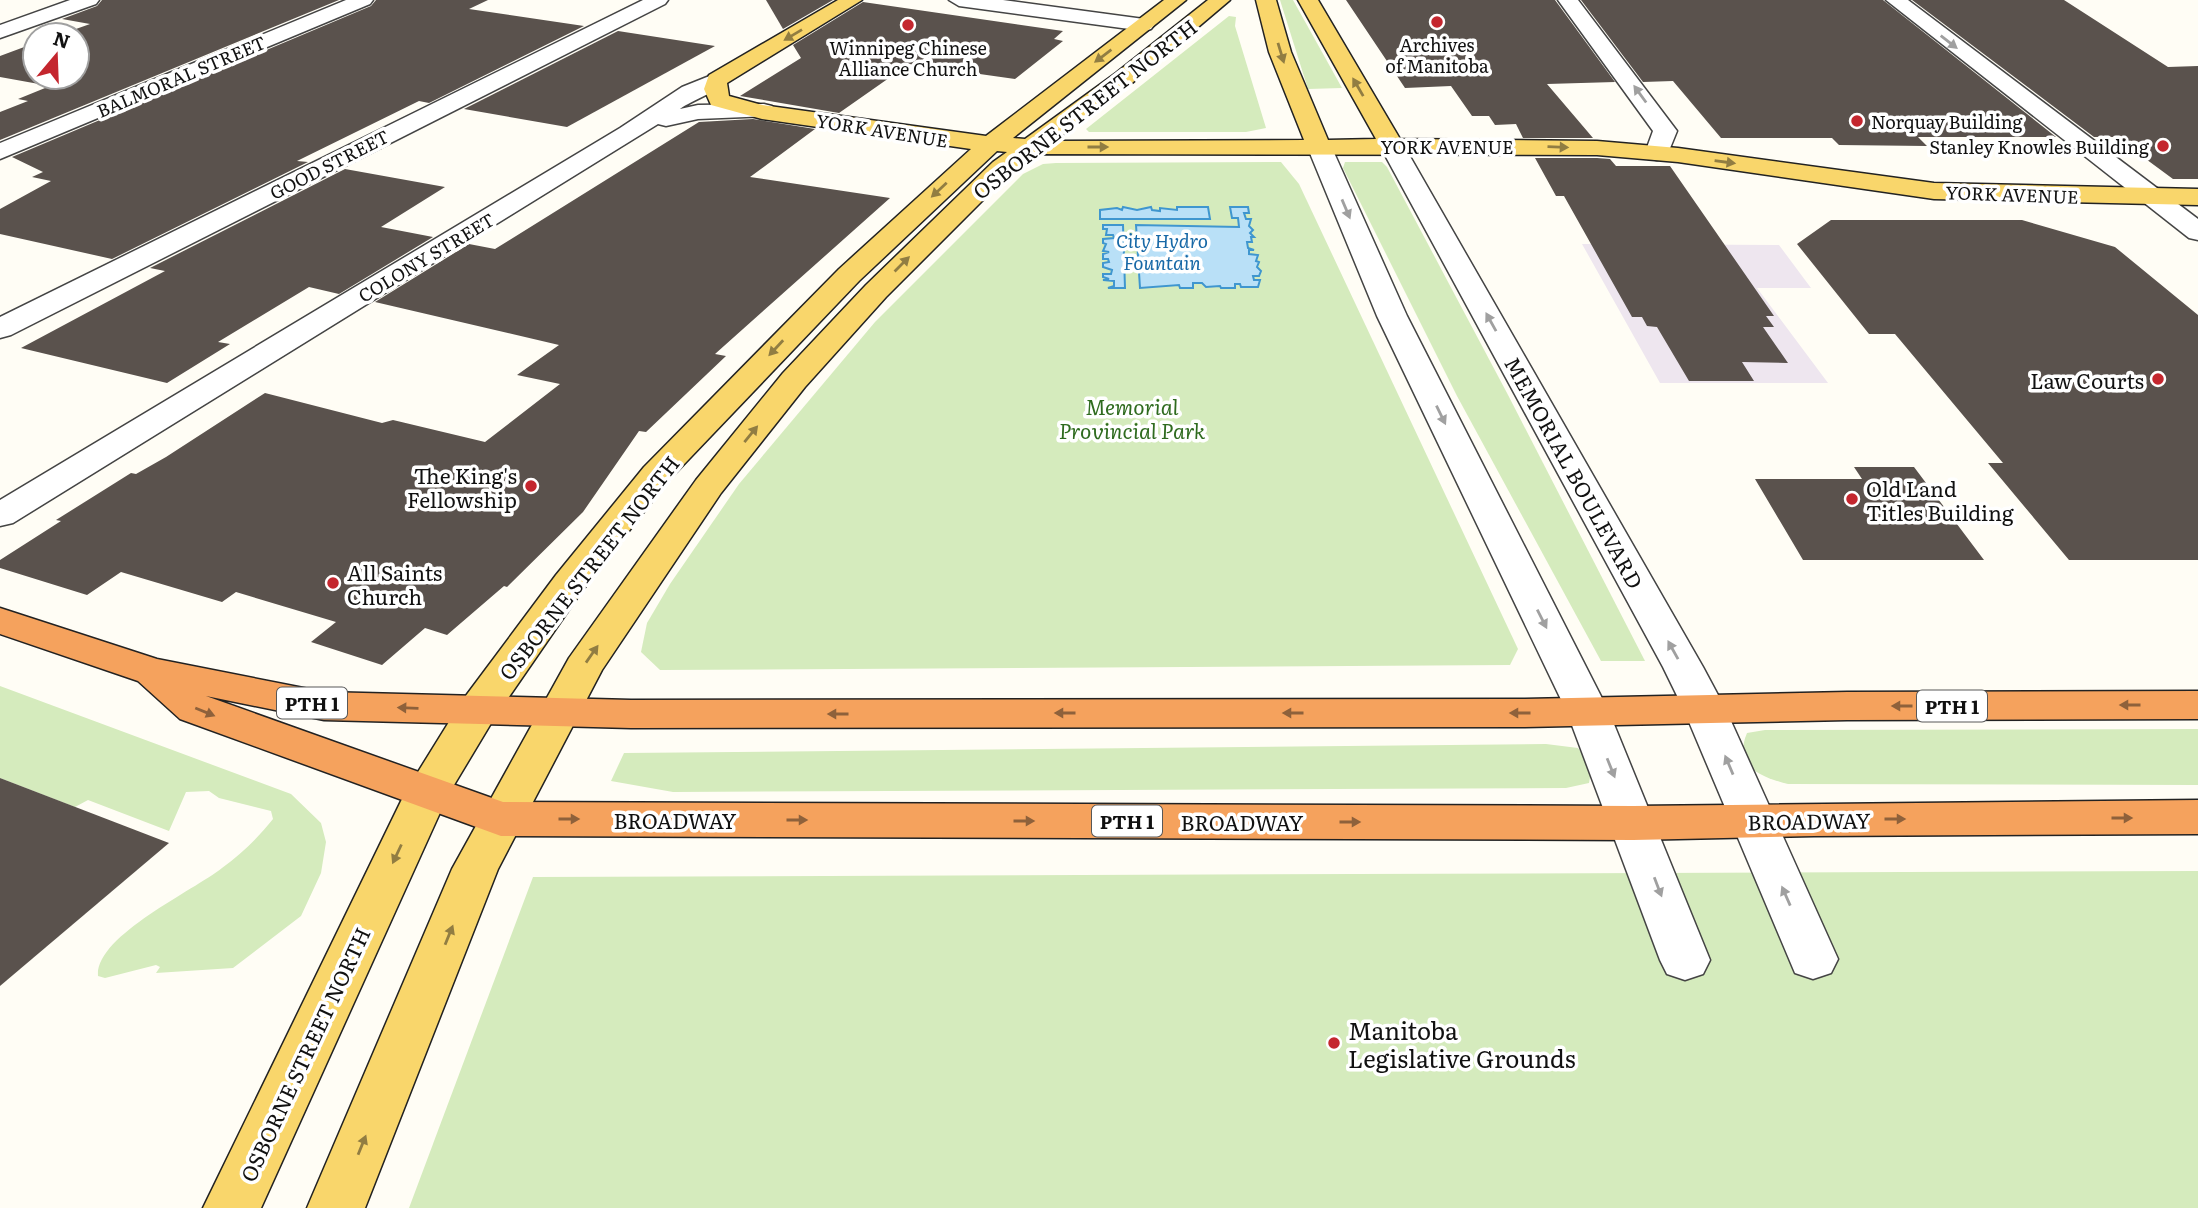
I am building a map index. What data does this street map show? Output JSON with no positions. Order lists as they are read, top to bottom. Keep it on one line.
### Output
{"streets":{"highway":["PTH 1","BROADWAY"],"main road":["OSBORNE STREET NORTH","YORK AVENUE","COLONY STREET","MEMORIAL BOULEVARD"],"street":["BALMORAL STREET","GOOD STREET"]},"crossings":[["OSBORNE STREET NORTH","YORK AVENUE"],["OSBORNE STREET NORTH","BROADWAY"],["YORK AVENUE","COLONY STREET"],["YORK AVENUE","MEMORIAL BOULEVARD"],["MEMORIAL BOULEVARD","BROADWAY"]],"one_way":["YORK AVENUE","MEMORIAL BOULEVARD"],"water":["City Hydro Fountain"],"parks":["Memorial Provincial Park"],"places":["Archives of Manitoba","Winnipeg Chinese Alliance Church","Norquay Building","Stanley Knowles Building","Law Courts","The King's Fellowship","Old Land Titles Building","All Saints Church","Manitoba Legislative Grounds"],"north":"top"}
